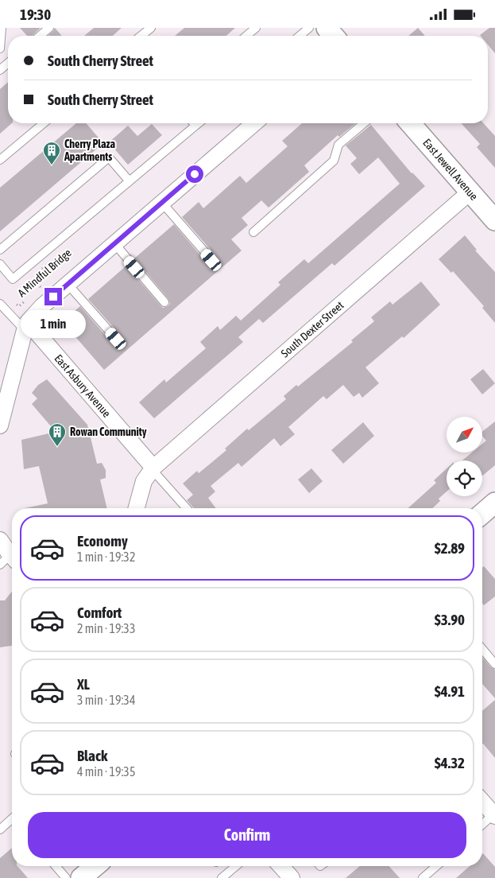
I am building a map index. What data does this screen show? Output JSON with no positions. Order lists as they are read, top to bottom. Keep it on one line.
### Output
{"streets":{"street":["East Jewell Avenue","South Dexter Street","East Asbury Avenue"],"path":["A Mindful Bridge"]},"crossings":[["East Jewell Avenue","South Dexter Street"],["South Dexter Street","East Asbury Avenue"]],"places":{"building":["Cherry Plaza Apartments","Rowan Community"]},"north":"top right","page":{"status":"19:30","banner":["South Cherry Street","South Cherry Street"],"bubble":"1 min","list":[{"name":"Economy","note":"1 min · 19:32","value":"$2.89"},{"name":"Comfort","note":"2 min · 19:33","value":"$3.90"},{"name":"XL","note":"3 min · 19:34","value":"$4.91"},{"name":"Black","note":"4 min · 19:35","value":"$4.32"}],"buttons":"Confirm"}}
